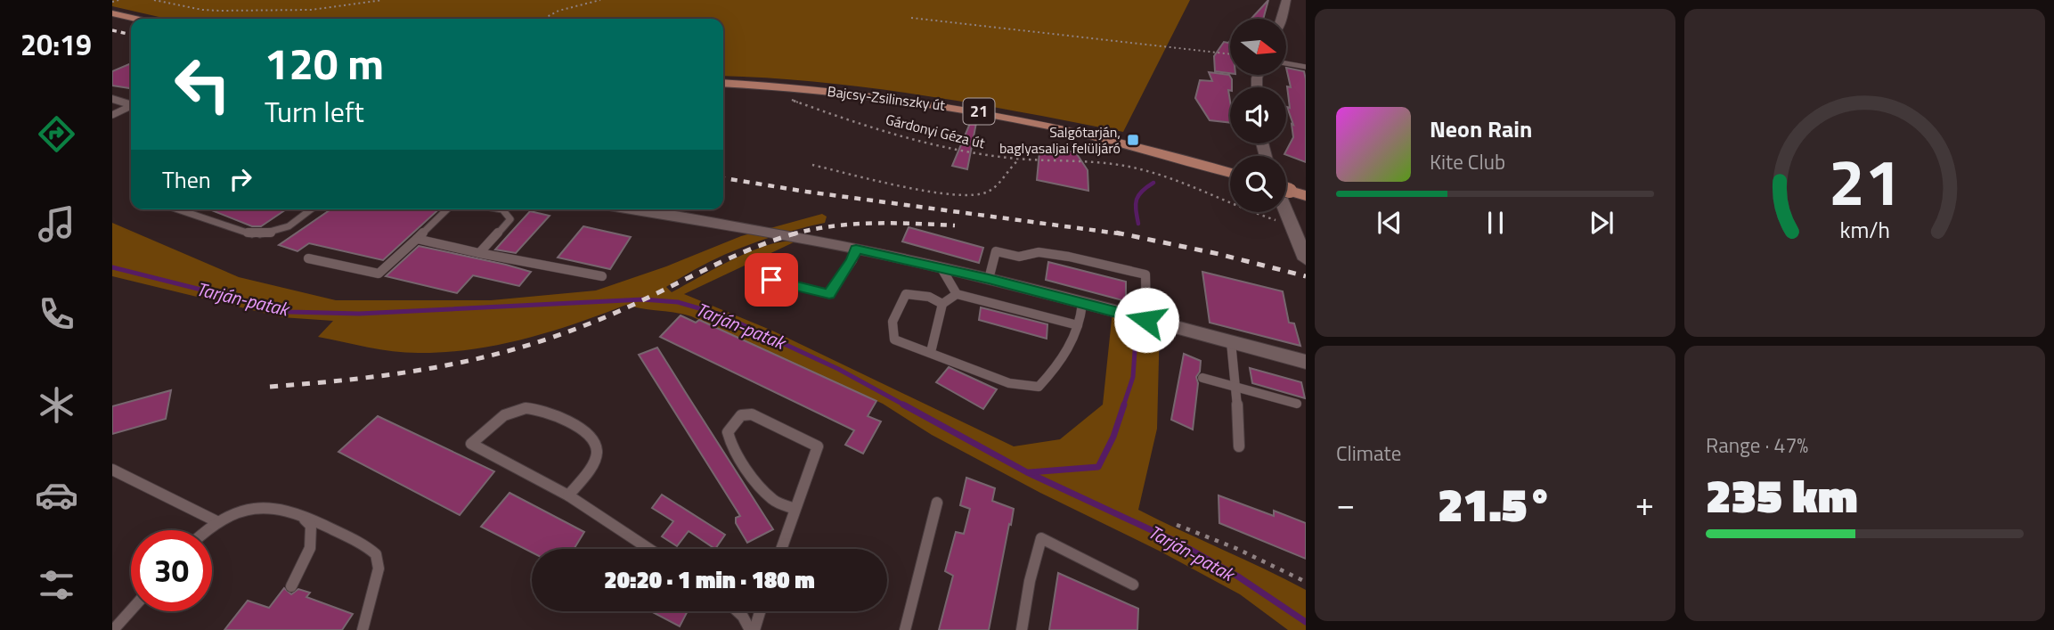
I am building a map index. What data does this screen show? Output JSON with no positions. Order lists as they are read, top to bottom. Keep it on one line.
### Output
{"streets":{"main road":["Bajcsy-Zsilinszky út","21"],"path":["Gárdonyi Géza út"]},"water":["Tarján-patak"],"places":{"transit":["Salgótarján, baglyasaljai felüljáró"]},"north":"right","page":{"tabs":"20:19","turn":["120 m","Turn left"],"song":["Neon Rain","Kite Club"],"then":"Then","tile":["Climate",["Range · 47%","235 km"]],"heat":["−","21.5°","+"],"limit":"30","trip":"20:20 · 1 min · 180 m","gauge":["21","km/h"]}}
